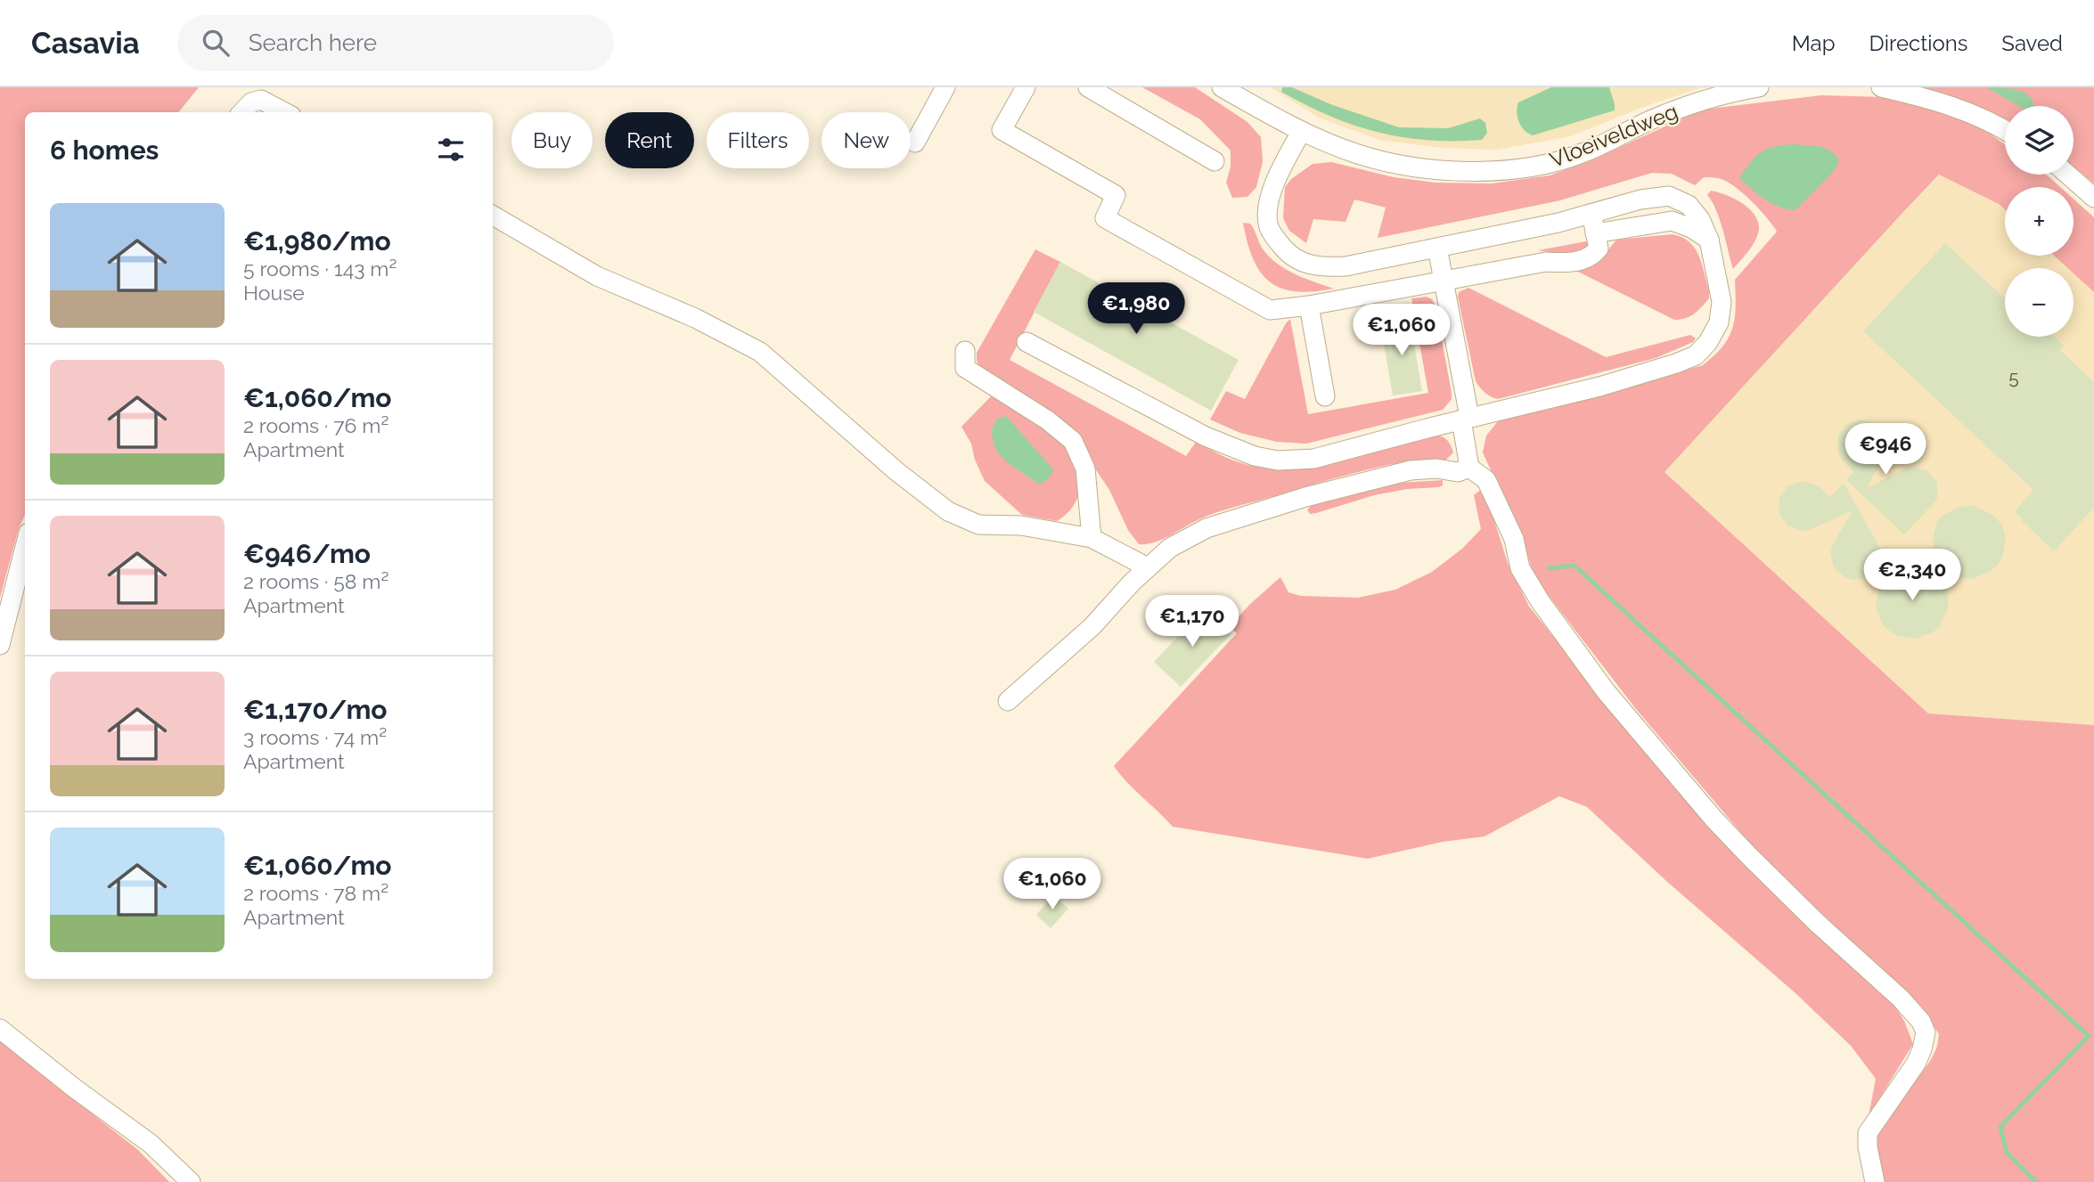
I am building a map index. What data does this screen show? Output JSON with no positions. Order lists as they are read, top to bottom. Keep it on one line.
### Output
{"streets":{"street":["Vloeiveldweg"]},"house_numbers":["5"],"page":{"header":"Casavia","search":"Search here","nav":["Map","Directions","Saved"],"map_buttons":["+","−"],"chip":["Buy","Rent","Filters","New"],"heading":"6 homes","list":[{"name":"€1,980/mo","note":"5 rooms · 143 m² · House"},{"name":"€1,060/mo","note":"2 rooms · 76 m² · Apartment"},{"name":"€946/mo","note":"2 rooms · 58 m² · Apartment"},{"name":"€1,170/mo","note":"3 rooms · 74 m² · Apartment"},{"name":"€1,060/mo","note":"2 rooms · 78 m² · Apartment"}],"price":["€1,980","€1,060","€946","€2,340","€1,170","€1,060"]}}
